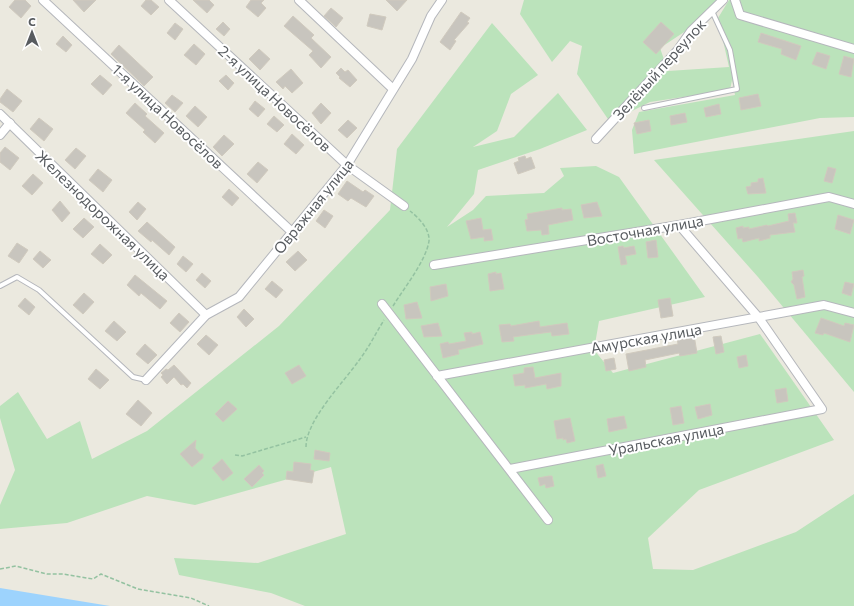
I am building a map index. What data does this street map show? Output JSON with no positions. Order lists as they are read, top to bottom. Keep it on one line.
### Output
{"streets":{"street":["Зелёный переулок","2-я улица Новосёлов","1-я улица Новосёлов","Овражная улица","Железнодорожная улица","Восточная улица","Амурская улица","Уральская улица"]},"crossings":[["2-я улица Новосёлов","Овражная улица"],["1-я улица Новосёлов","Овражная улица"],["Овражная улица","Железнодорожная улица"],["Амурская улица","Уральская улица"]],"north":"top"}
